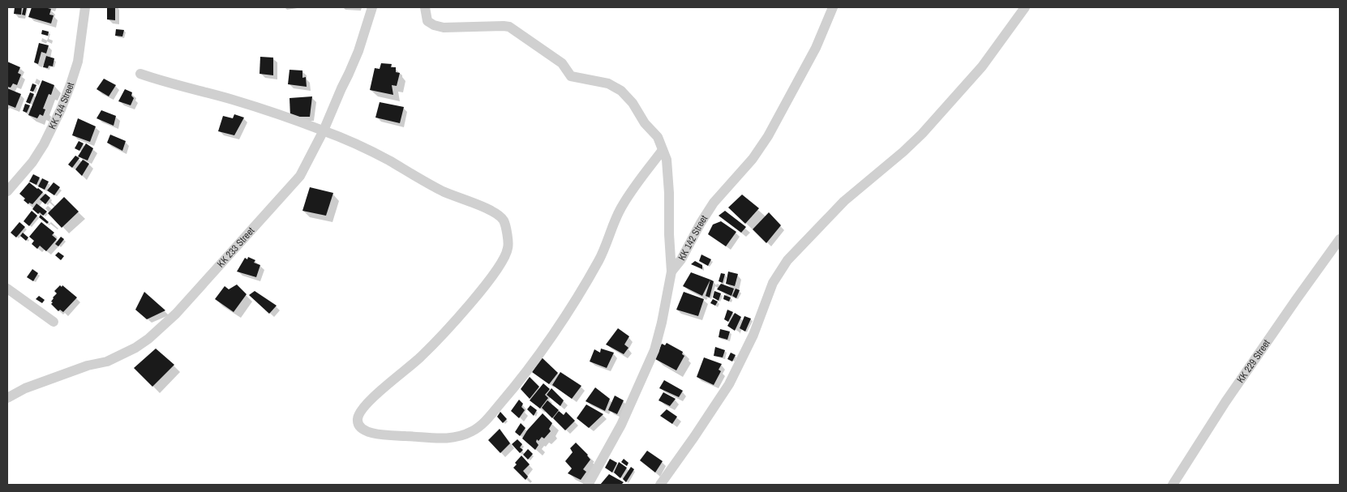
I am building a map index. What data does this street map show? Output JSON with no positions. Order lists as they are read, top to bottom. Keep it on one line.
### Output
{"streets":{"street":["KK 144 Street","KK 142 Street","KK 233 Street","KK 229 Street"]}}
